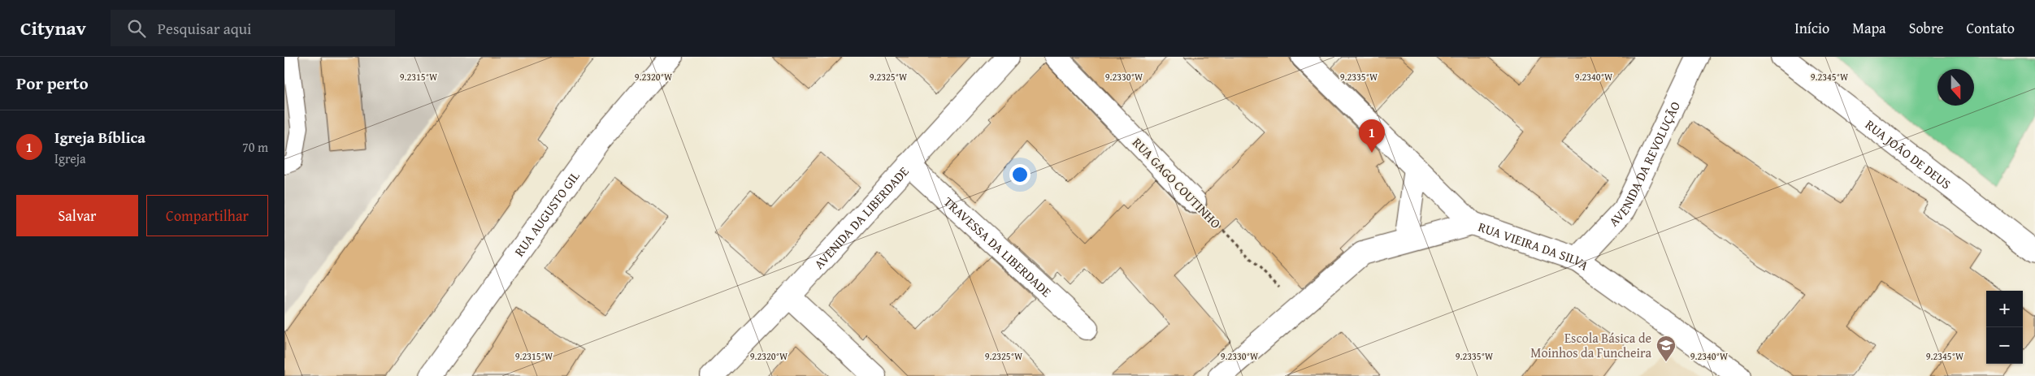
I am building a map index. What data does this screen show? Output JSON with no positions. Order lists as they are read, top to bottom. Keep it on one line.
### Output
{"streets":{"street":["RUA JOÃO DE DEUS","AVENIDA DA REVOLUÇÃO","RUA GAGO COUTINHO","RUA AUGUSTO GIL","AVENIDA DA LIBERDADE","TRAVESSA DA LIBERDADE","RUA VIEIRA DA SILVA"]},"crossings":[["AVENIDA DA REVOLUÇÃO","RUA VIEIRA DA SILVA"],["RUA GAGO COUTINHO","RUA VIEIRA DA SILVA"],["AVENIDA DA LIBERDADE","TRAVESSA DA LIBERDADE"]],"places":{"school or university":["Escola Básica de Moinhos da Funcheira"]},"north":"bottom","page":{"header":"Citynav","search":"Pesquisar aqui","nav":["Início","Mapa","Sobre","Contato"],"heading":"Por perto","list":[{"mark":"1","name":"Igreja Bíblica","note":"Igreja","value":"70 m"}],"pins":"1","buttons":["Salvar","Compartilhar"],"map_buttons":["+","−"]},"coordinates":["9.2315°W","9.2325°W","9.2330°W","9.2335°W","9.2340°W","9.2345°W","9.2320°W"]}
